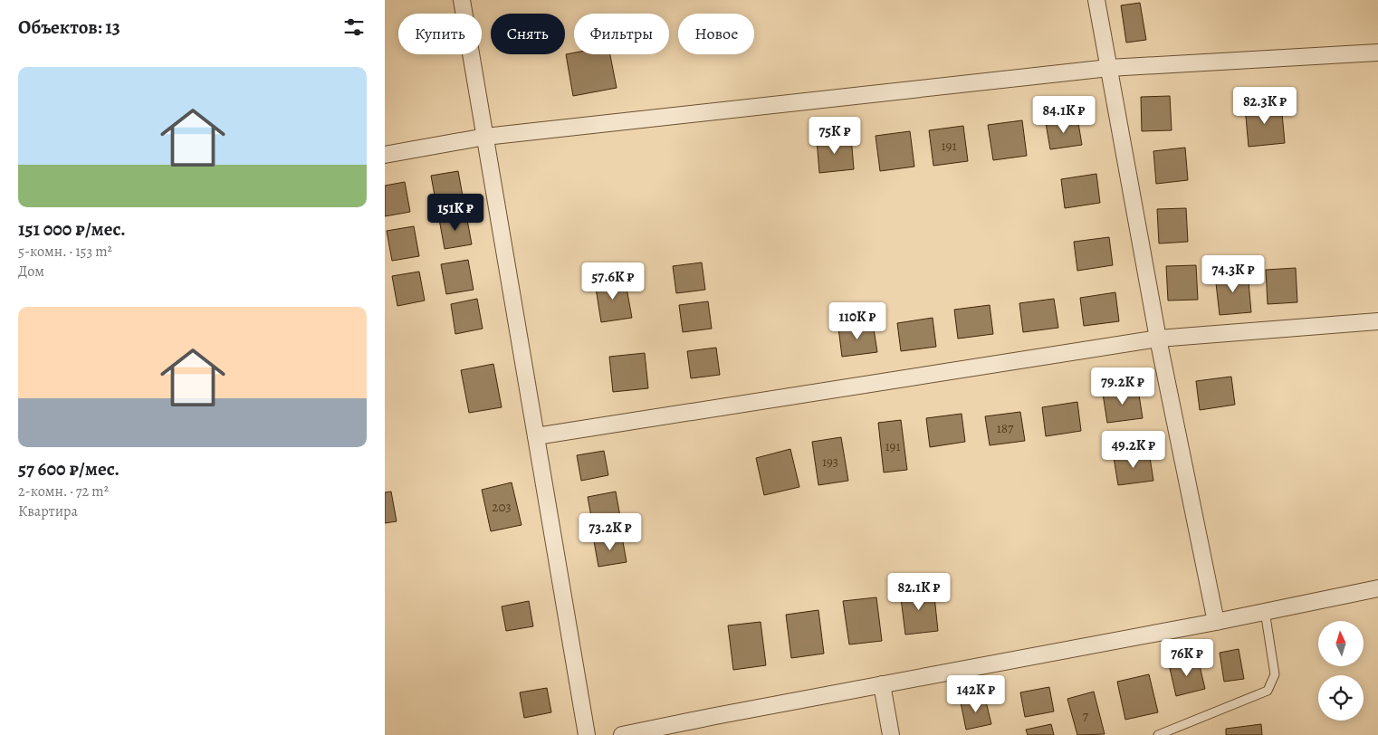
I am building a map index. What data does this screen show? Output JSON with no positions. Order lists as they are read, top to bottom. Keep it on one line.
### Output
{"house_numbers":["191","187","191","193","203","7"],"north":"top","page":{"heading":"Объектов: 13","chip":["Купить","Снять","Фильтры","Новое"],"list":[{"name":"151 000 ₽/мес.","note":"5-комн. · 153 m² · Дом"},{"name":"57 600 ₽/мес.","note":"2-комн. · 72 m² · Квартира"}],"price":["82.3K ₽","84.1K ₽","75K ₽","151K ₽","74.3K ₽","57.6K ₽","110K ₽","79.2K ₽","49.2K ₽","73.2K ₽","82.1K ₽","76K ₽","142K ₽"]}}
